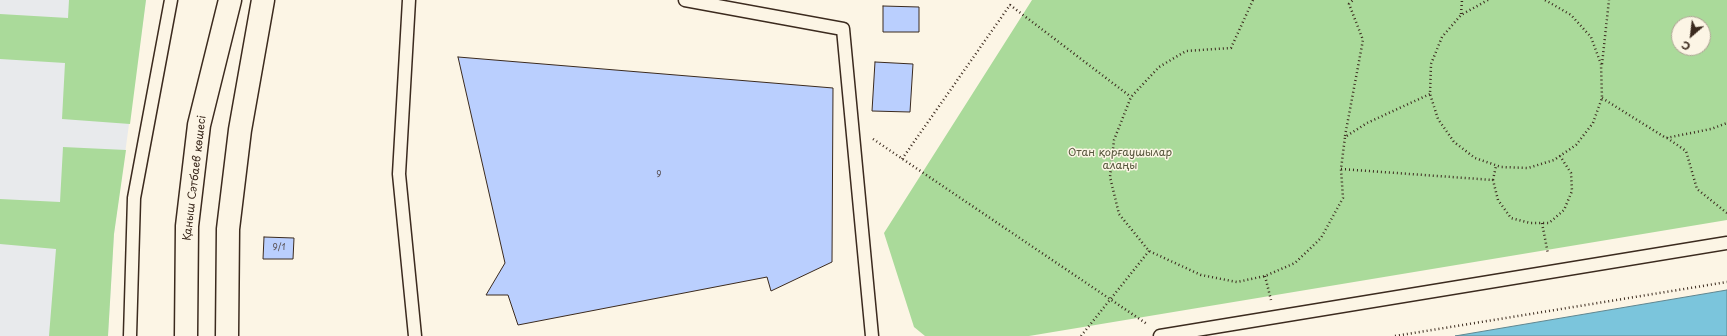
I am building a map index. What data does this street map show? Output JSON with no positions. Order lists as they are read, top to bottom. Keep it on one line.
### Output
{"streets":{"main road":["Қаныш Сәтбаев көшесі"]},"parks":["Отан қорғаушылар алаңы"],"house_numbers":["9","9/1"],"north":"bottom left"}
